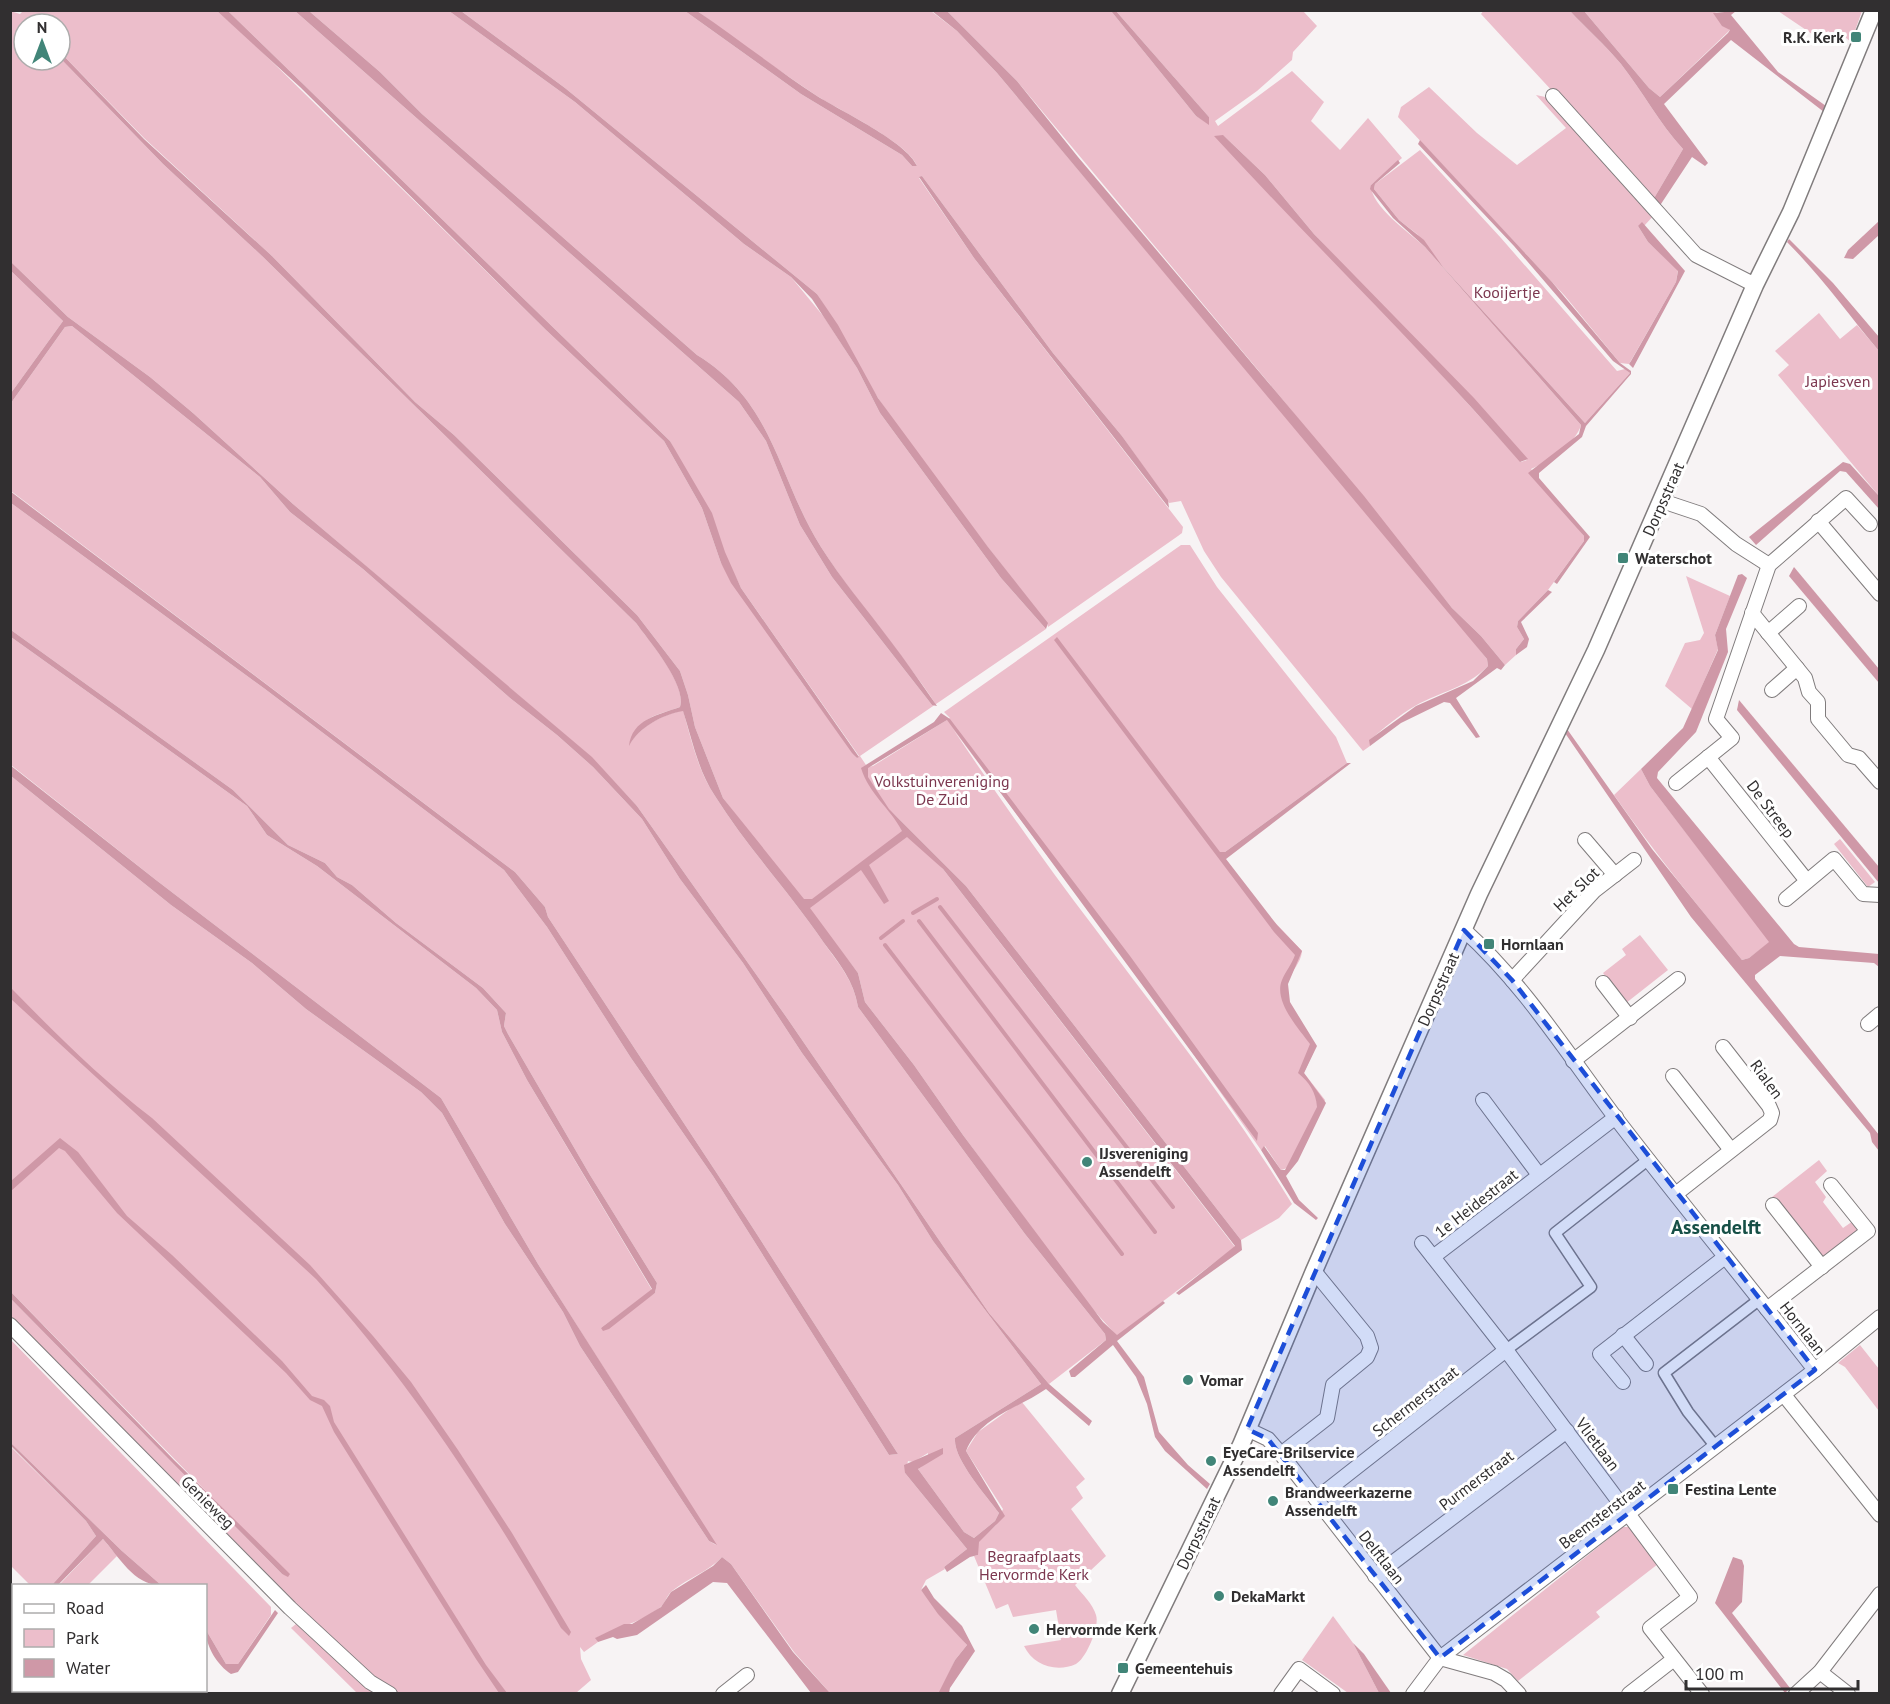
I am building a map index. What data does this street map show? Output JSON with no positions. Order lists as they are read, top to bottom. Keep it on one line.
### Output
{"streets":{"street":["Dorpsstraat","De Streep","Het Slot","Rialen","1e Heidestraat","Hornlaan","Schermerstraat","Vlietlaan","Purmerstraat","Genieweg","Beemsterstraat","Delftlaan"]},"crossings":[["Dorpsstraat","Hornlaan"],["Dorpsstraat","Delftlaan"],["Het Slot","Hornlaan"],["Rialen","Hornlaan"],["1e Heidestraat","Hornlaan"],["1e Heidestraat","Vlietlaan"],["Hornlaan","Beemsterstraat"],["Schermerstraat","Vlietlaan"],["Schermerstraat","Delftlaan"],["Vlietlaan","Purmerstraat"],["Vlietlaan","Beemsterstraat"],["Purmerstraat","Delftlaan"],["Beemsterstraat","Delftlaan"]],"districts":["Assendelft"],"parks":["Kooijertje","Japiesven","Volkstuinvereniging De Zuid","Begraafplaats Hervormde Kerk"],"places":{"transit":["R.K. Kerk","Waterschot","Hornlaan","Festina Lente","Gemeentehuis"],"other":["IJsvereniging Assendelft","Vomar","EyeCare-Brilservice Assendelft","Brandweerkazerne Assendelft","DekaMarkt","Hervormde Kerk"]},"legend":["Road","Park","Water"],"scale_bar":"100 m","north":"top"}
